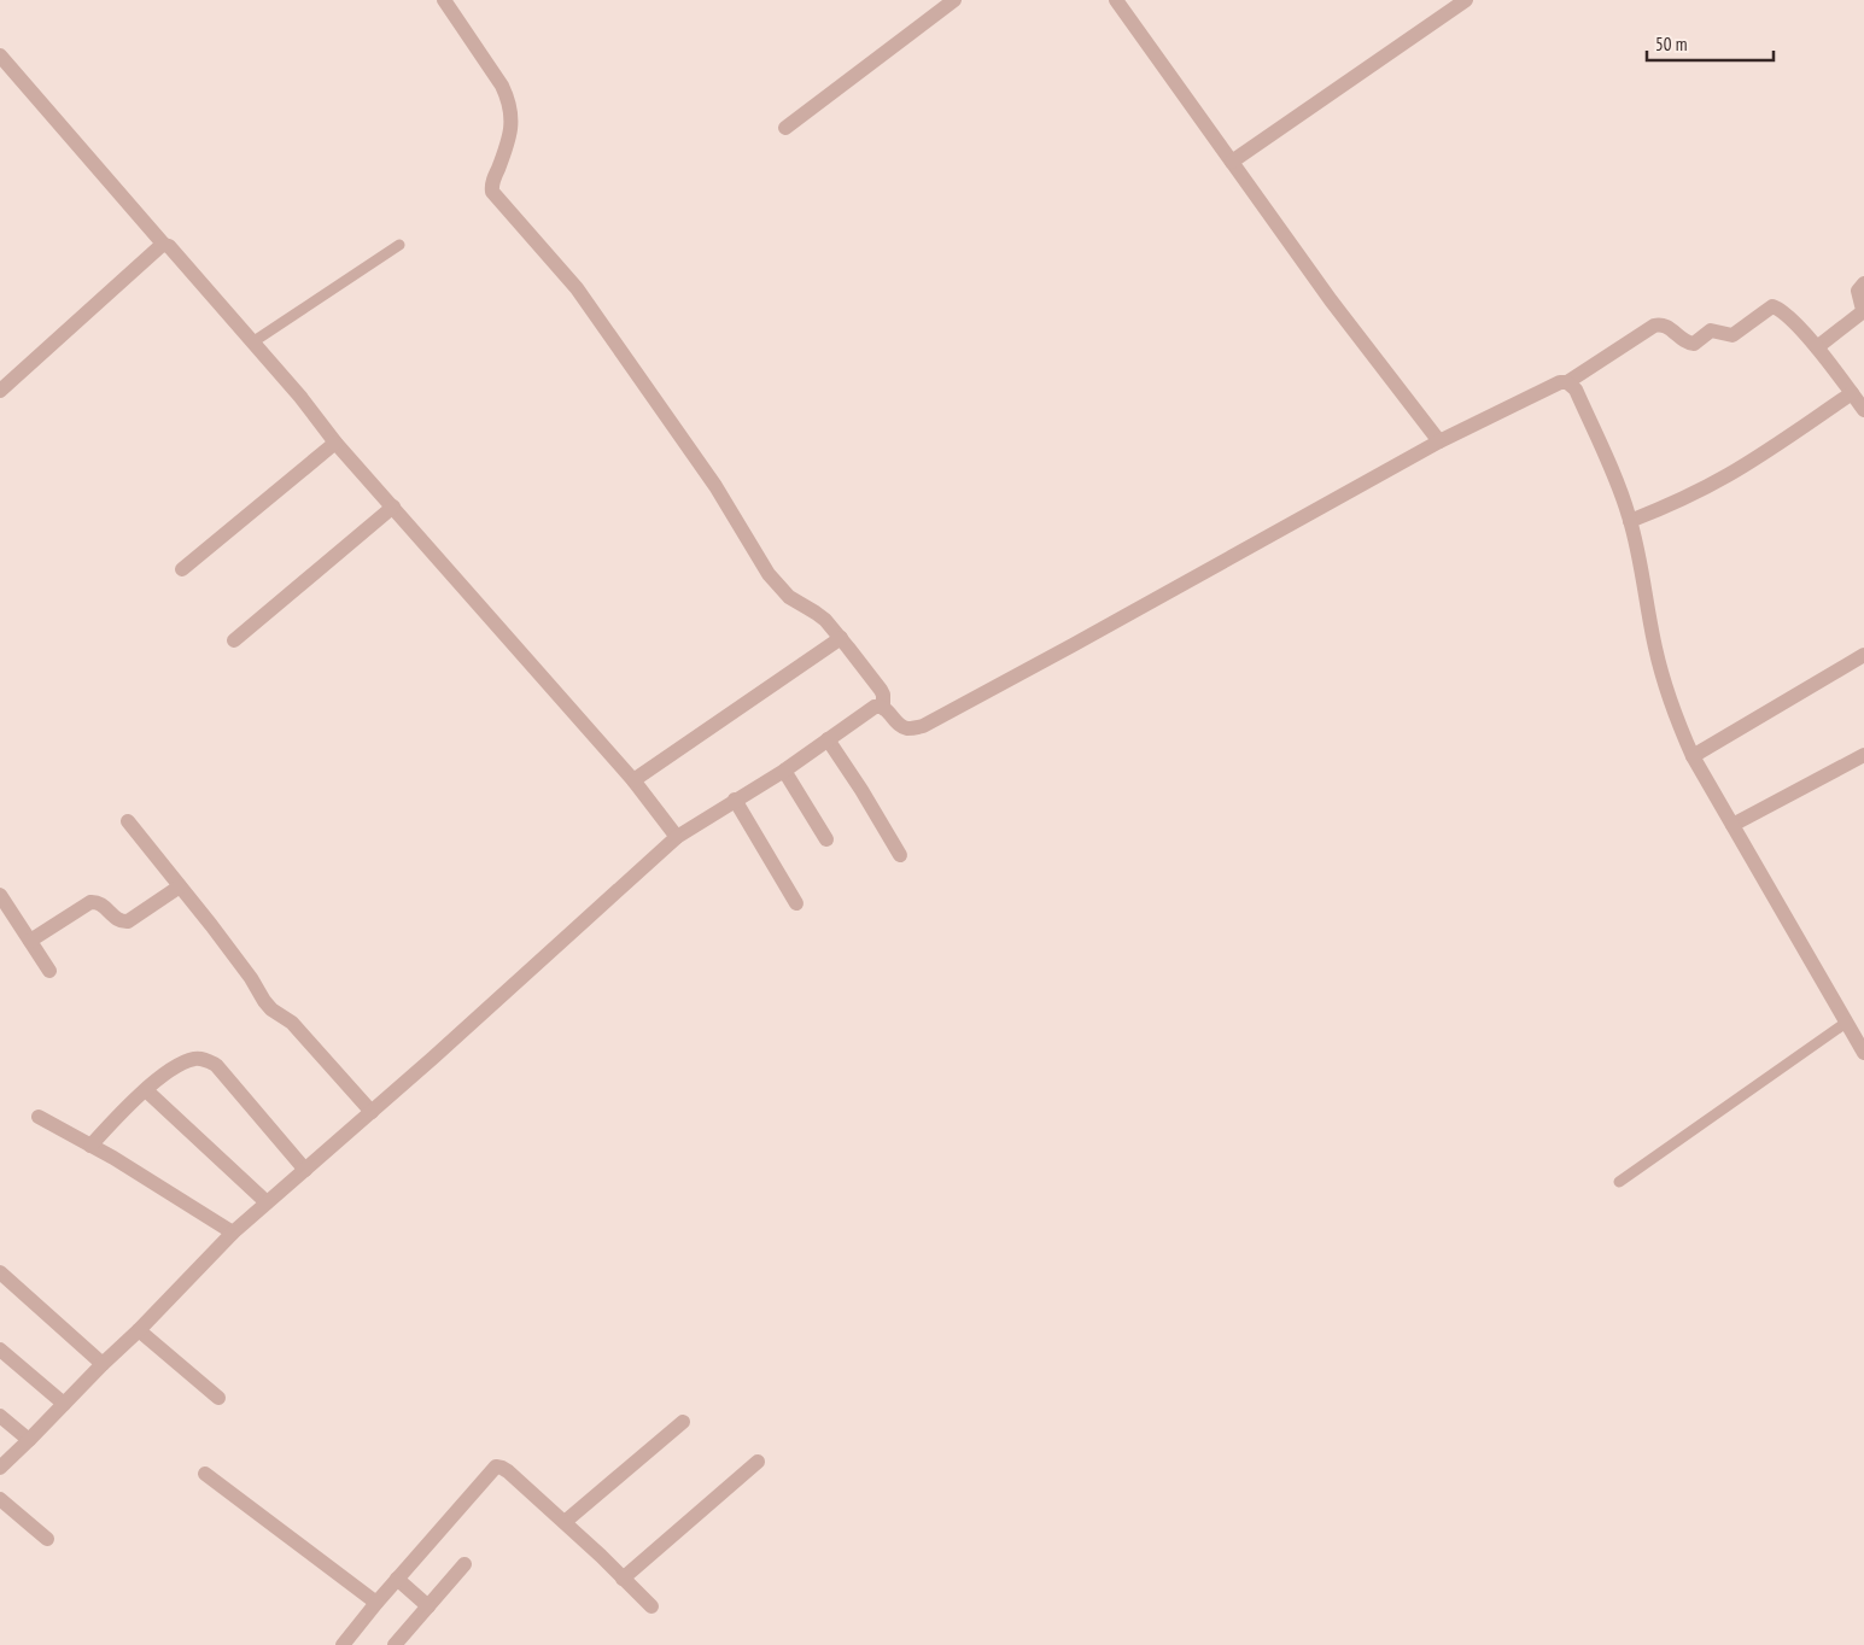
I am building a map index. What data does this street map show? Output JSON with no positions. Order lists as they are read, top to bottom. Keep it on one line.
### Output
{"scale_bar":"50 m"}
